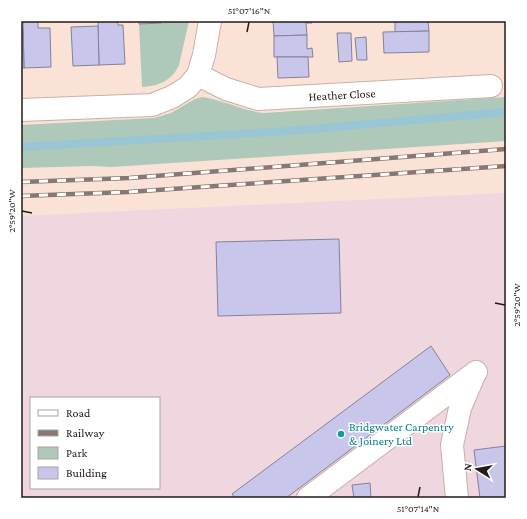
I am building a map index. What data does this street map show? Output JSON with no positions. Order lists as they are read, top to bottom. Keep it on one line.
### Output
{"streets":{"street":["Heather Close"]},"places":["Bridgwater Carpentry & Joinery Ltd"],"legend":["Road","Railway","Park","Building"],"north":"left","coordinates":["51°07'16\"N","2°59'20\"W","51°07'14\"N"]}
